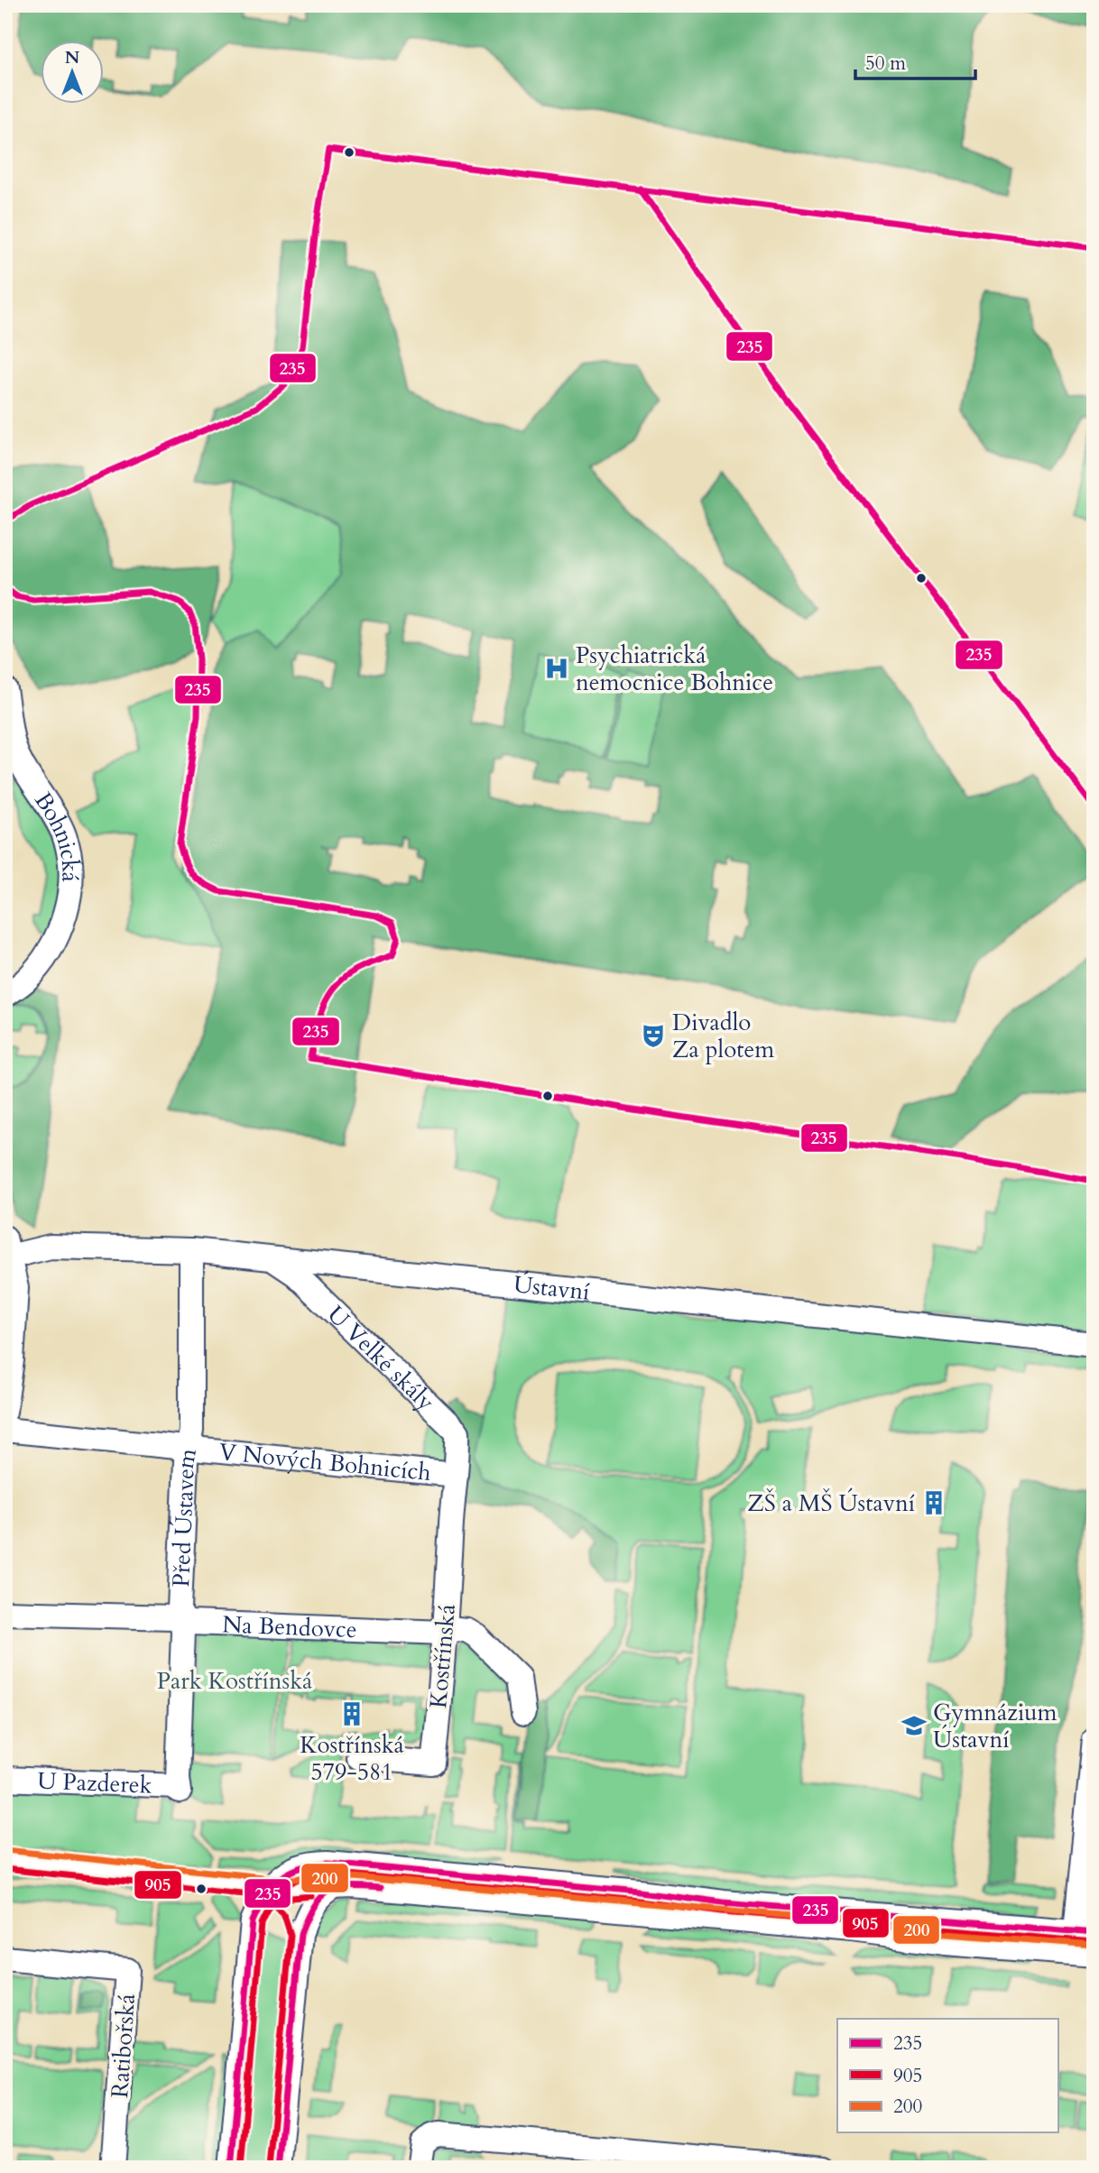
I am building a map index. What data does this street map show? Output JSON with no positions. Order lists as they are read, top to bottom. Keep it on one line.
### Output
{"streets":{"street":["Bohnická","Ústavní","U Velké skály","V Nových Bohnicích","Před Ústavem","Na Bendovce","Kostřínská","U Pazderek","Ratibořská"]},"crossings":[["Ústavní","U Velké skály"],["Ústavní","Před Ústavem"],["U Velké skály","V Nových Bohnicích"],["U Velké skály","Kostřínská"],["V Nových Bohnicích","Před Ústavem"],["V Nových Bohnicích","Kostřínská"],["Před Ústavem","Na Bendovce"],["Před Ústavem","U Pazderek"],["Na Bendovce","Kostřínská"]],"parks":["Park Kostřínská"],"places":{"hospital":["Psychiatrická nemocnice Bohnice"],"theatre":["Divadlo Za plotem"],"building":["ZŠ a MŠ Ústavní","Kostřínská 579-581"],"school or university":["Gymnázium Ústavní"]},"lines":["transit line 235","transit line 200","transit line 905"],"legend":["235","905","200"],"scale_bar":"50 m","north":"top"}
